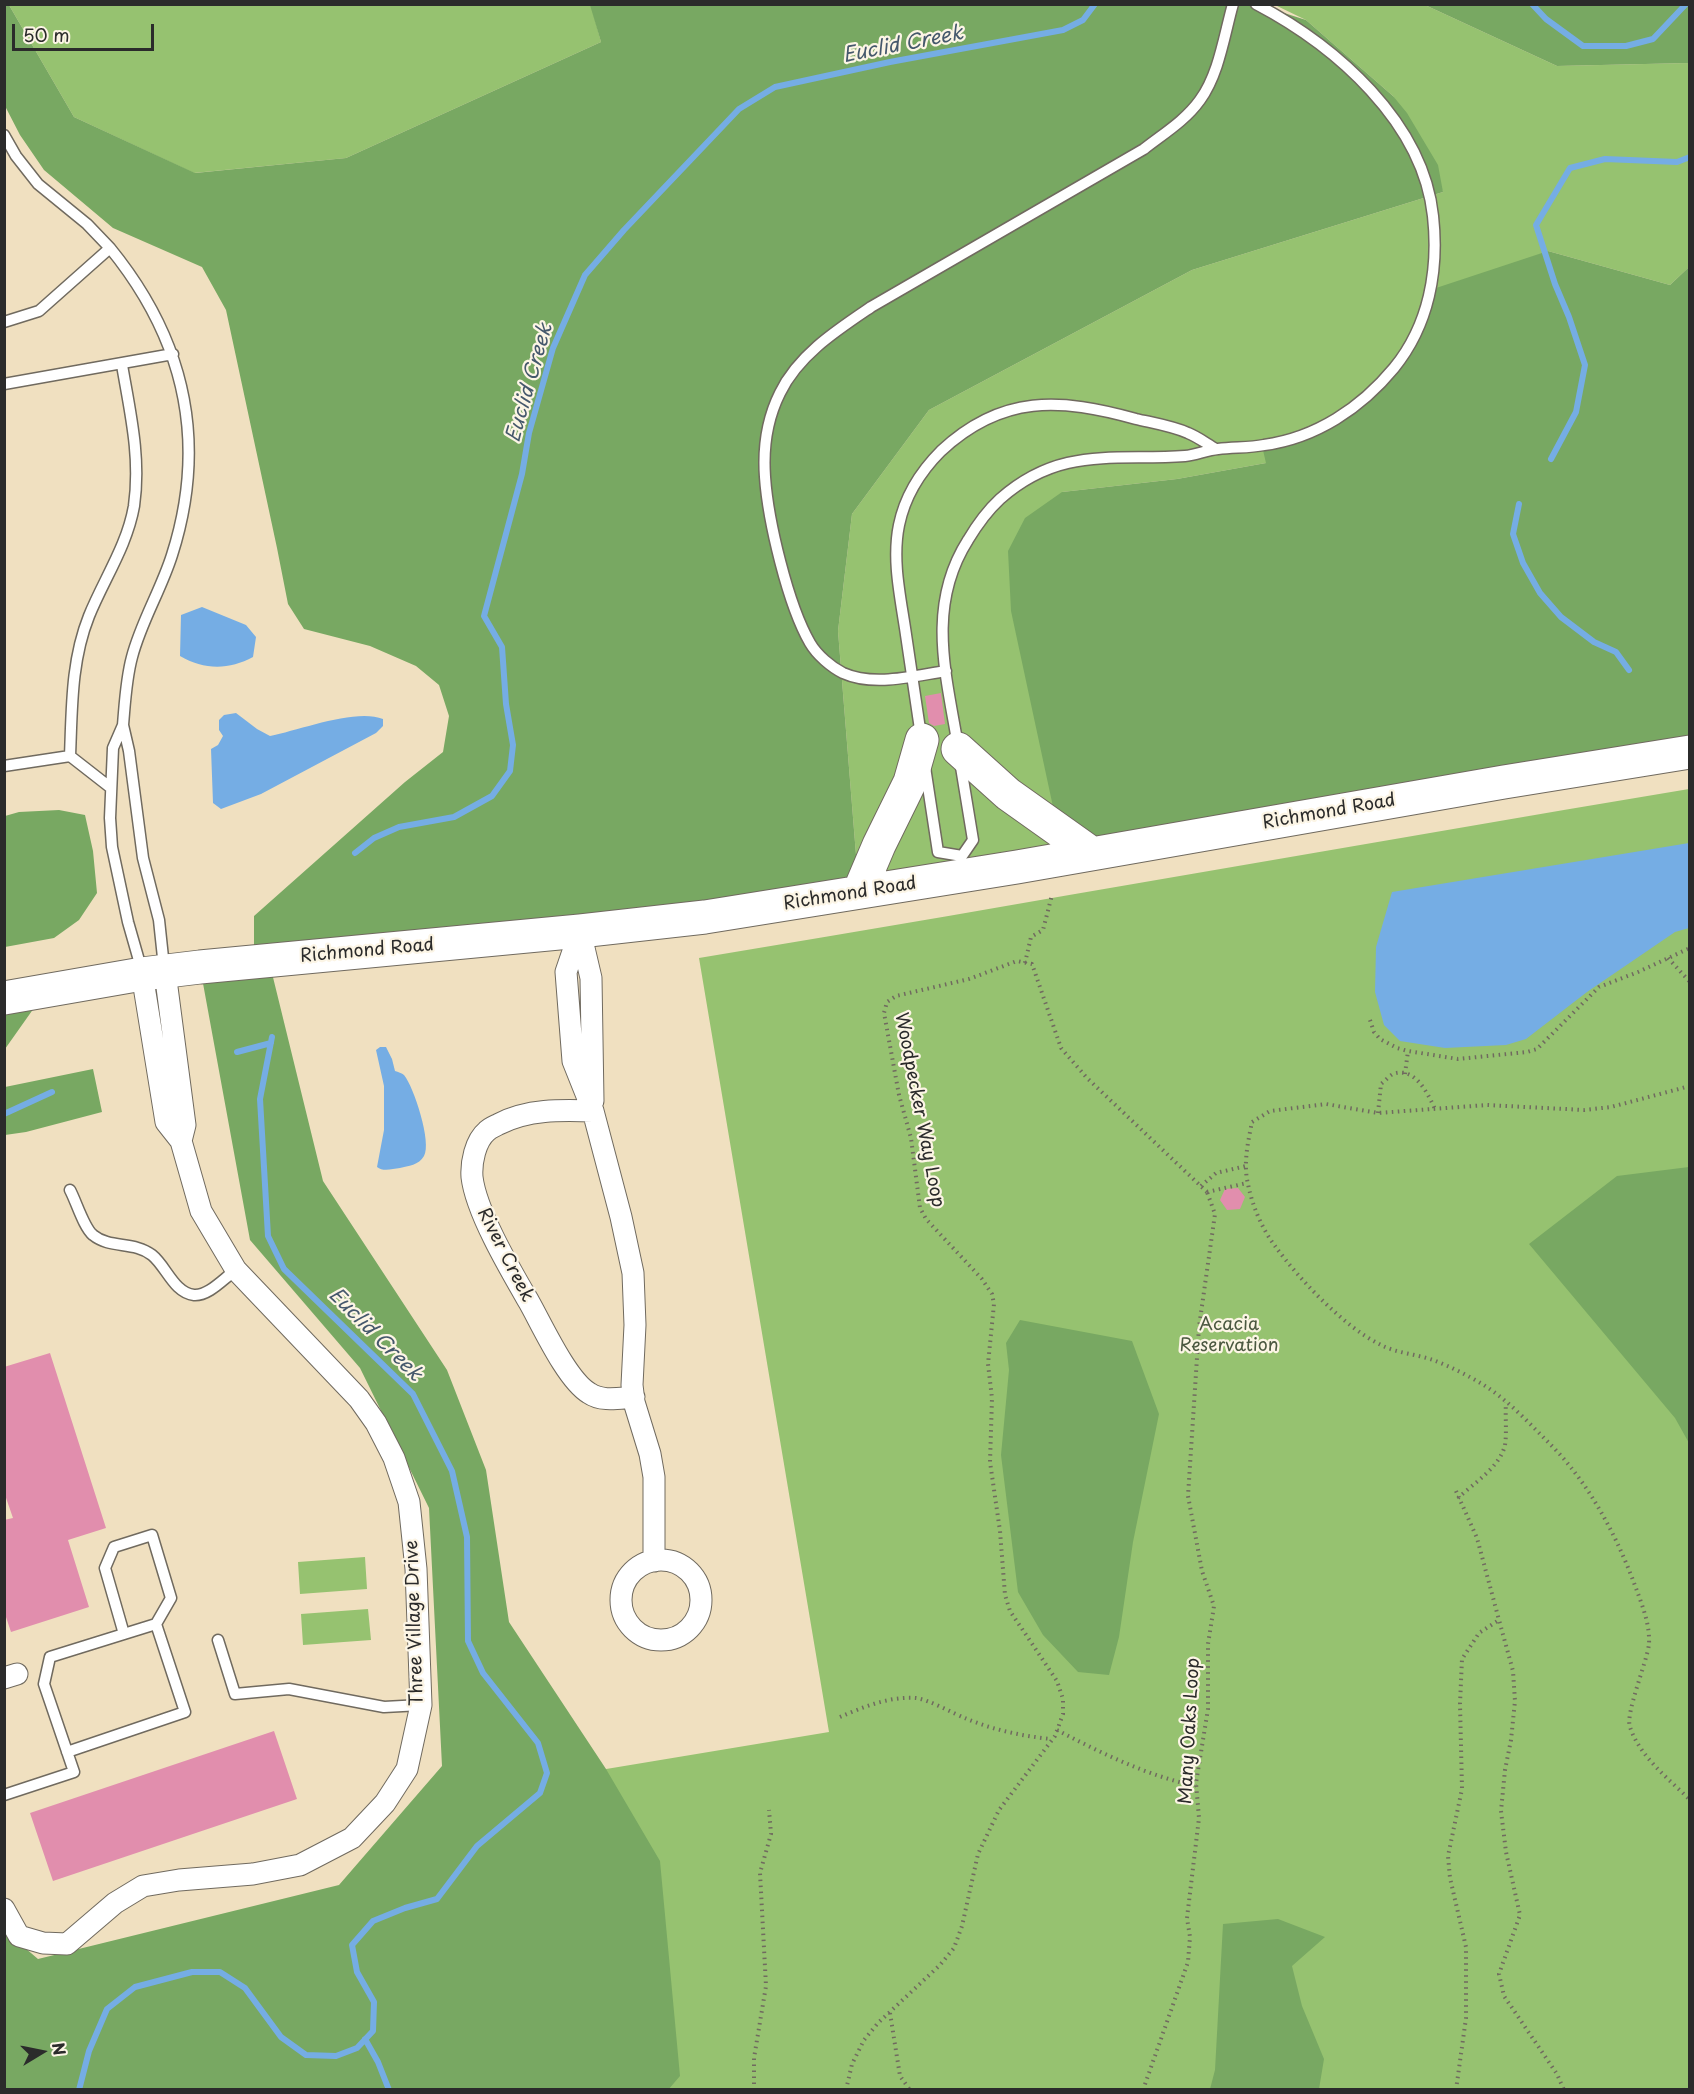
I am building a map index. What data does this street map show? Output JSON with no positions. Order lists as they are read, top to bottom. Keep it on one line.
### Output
{"streets":{"main road":["Richmond Road"],"street":["River Creek","Three Village Drive"],"path":["Woodpecker Way Loop","Many Oaks Loop"]},"crossings":[["Richmond Road","Three Village Drive"]],"water":["Euclid Creek"],"parks":["Acacia Reservation"],"scale_bar":"50 m","north":"right"}
